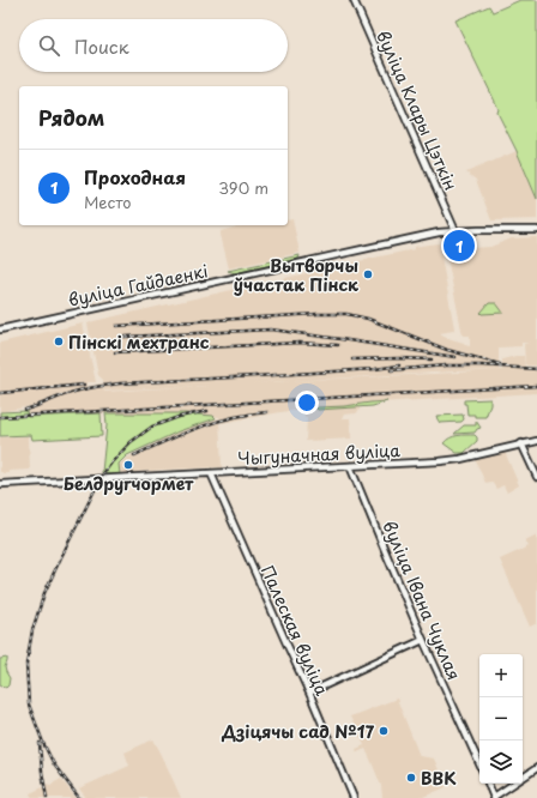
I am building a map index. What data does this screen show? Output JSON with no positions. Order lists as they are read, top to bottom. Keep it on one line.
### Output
{"streets":{"street":["вуліца Клары Цэткін","вуліца Гайдаенкі","Чыгуначная вуліца","вуліца Івана Чуклая","Палеская вуліца"]},"crossings":[["вуліца Клары Цэткін","вуліца Гайдаенкі"],["Чыгуначная вуліца","вуліца Івана Чуклая"],["Чыгуначная вуліца","Палеская вуліца"]],"places":["Вытворчы ўчастак Пінск","Пінскі мехтранс","Белдругчормет","Дзіцячы сад №17","ВВК"],"page":{"search":"Поиск","heading":"Рядом","list":[{"mark":"1","name":"Проходная","note":"Место","value":"390 m"}],"pins":"1","map_buttons":["+","−"]}}
